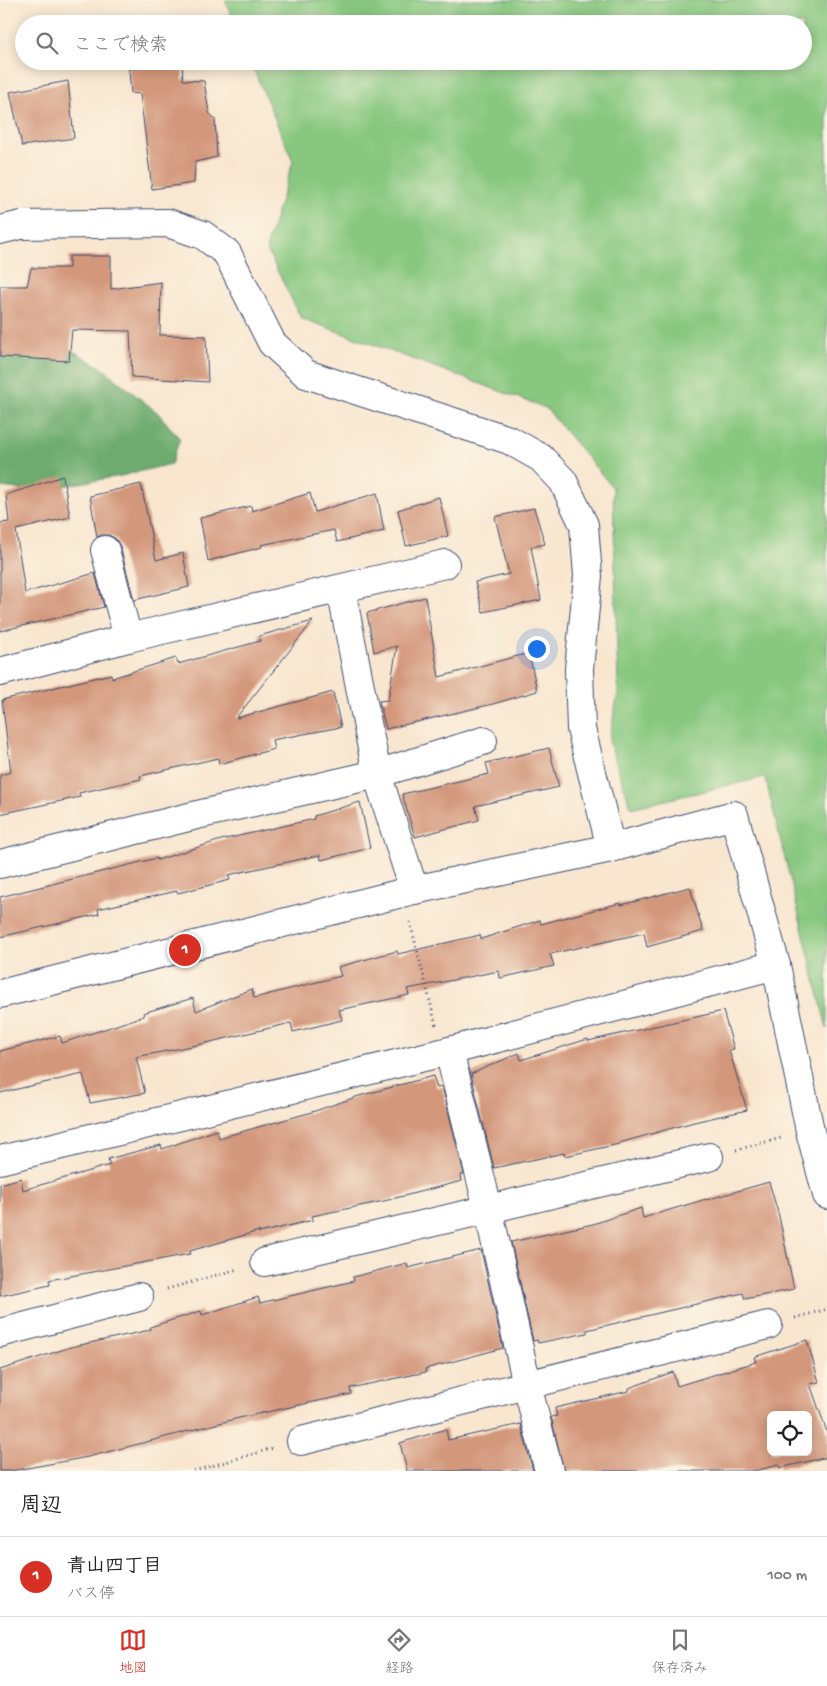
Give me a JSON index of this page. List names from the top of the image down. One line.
{"page":{"search":"ここで検索","pins":"1","heading":"周辺","list":[{"mark":"1","name":"青山四丁目","note":"バス停","value":"100 m"}],"nav":["地図","経路","保存済み"]}}
